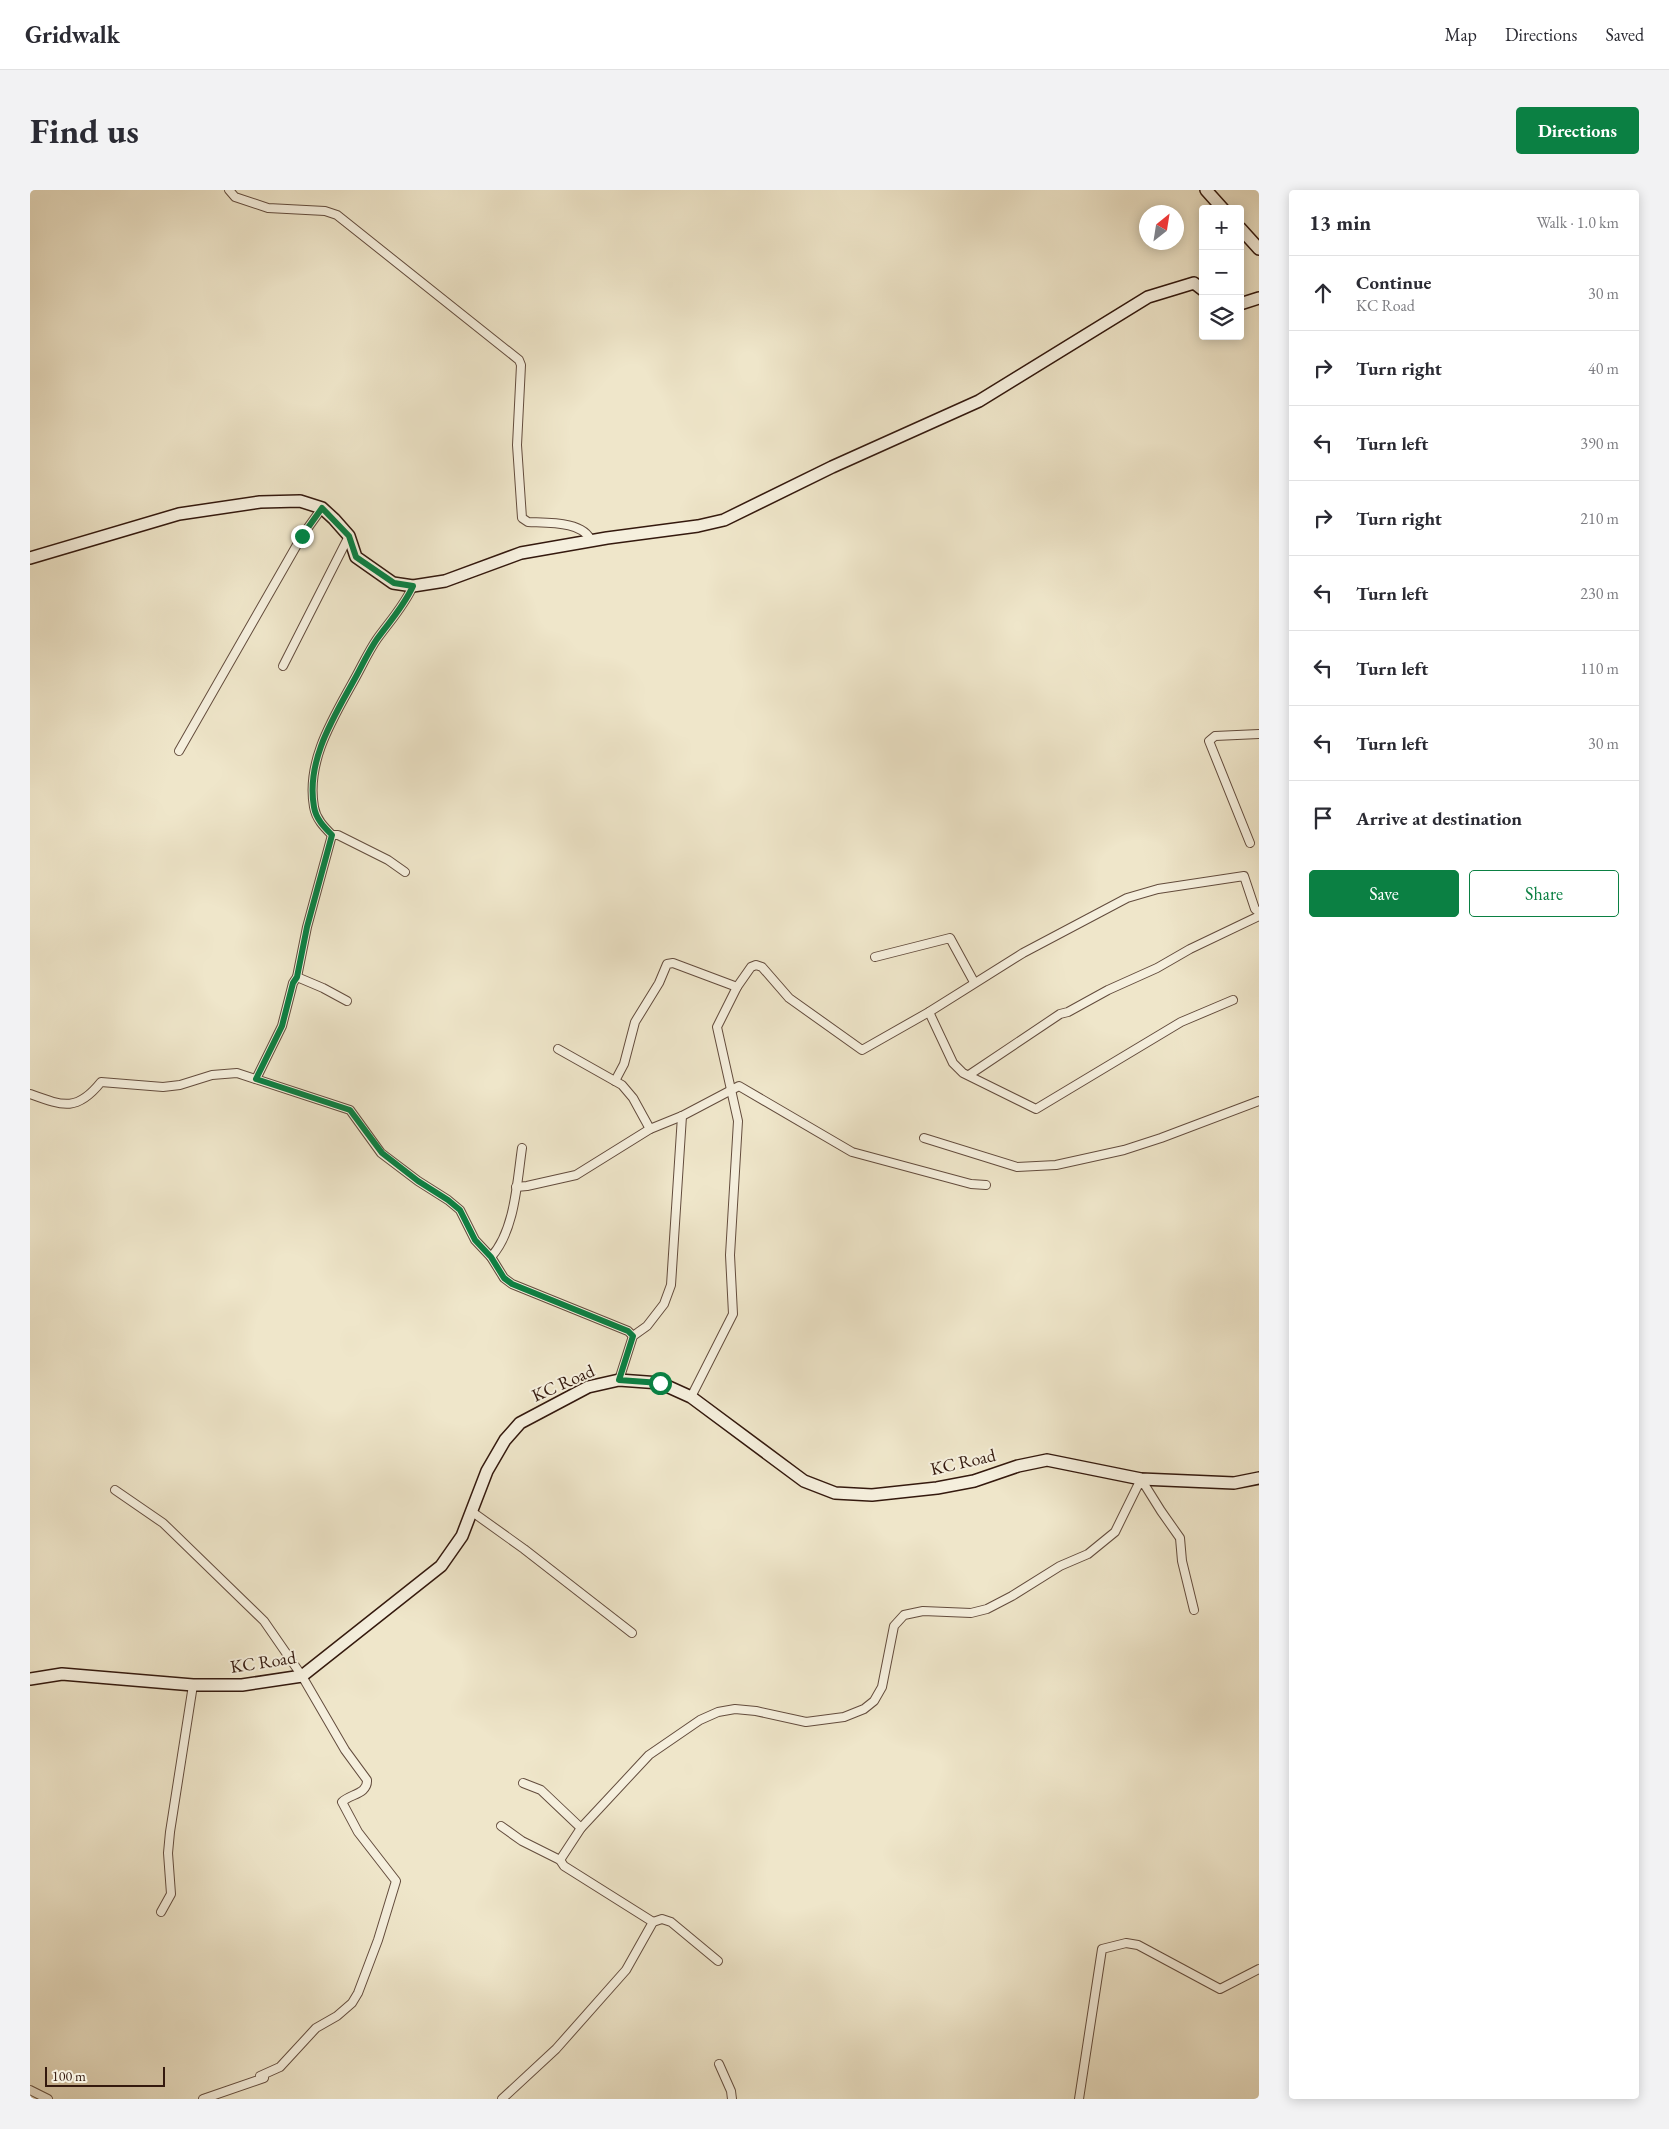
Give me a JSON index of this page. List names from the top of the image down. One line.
{"streets":{"main road":["KC Road"]},"scale_bar":"100 m","north":"top right","page":{"header":"Gridwalk","nav":["Map","Directions","Saved"],"buttons":["Directions",["Save","Share"]],"title":"Find us","heading":["13 min","Walk · 1.0 km"],"map_buttons":["+","−"],"list":[["Continue","KC Road","30 m"],["Turn right","40 m"],["Turn left","390 m"],["Turn right","210 m"],["Turn left","230 m"],["Turn left","110 m"],["Turn left","30 m"],"Arrive at destination"],"scale":"100 m"}}
